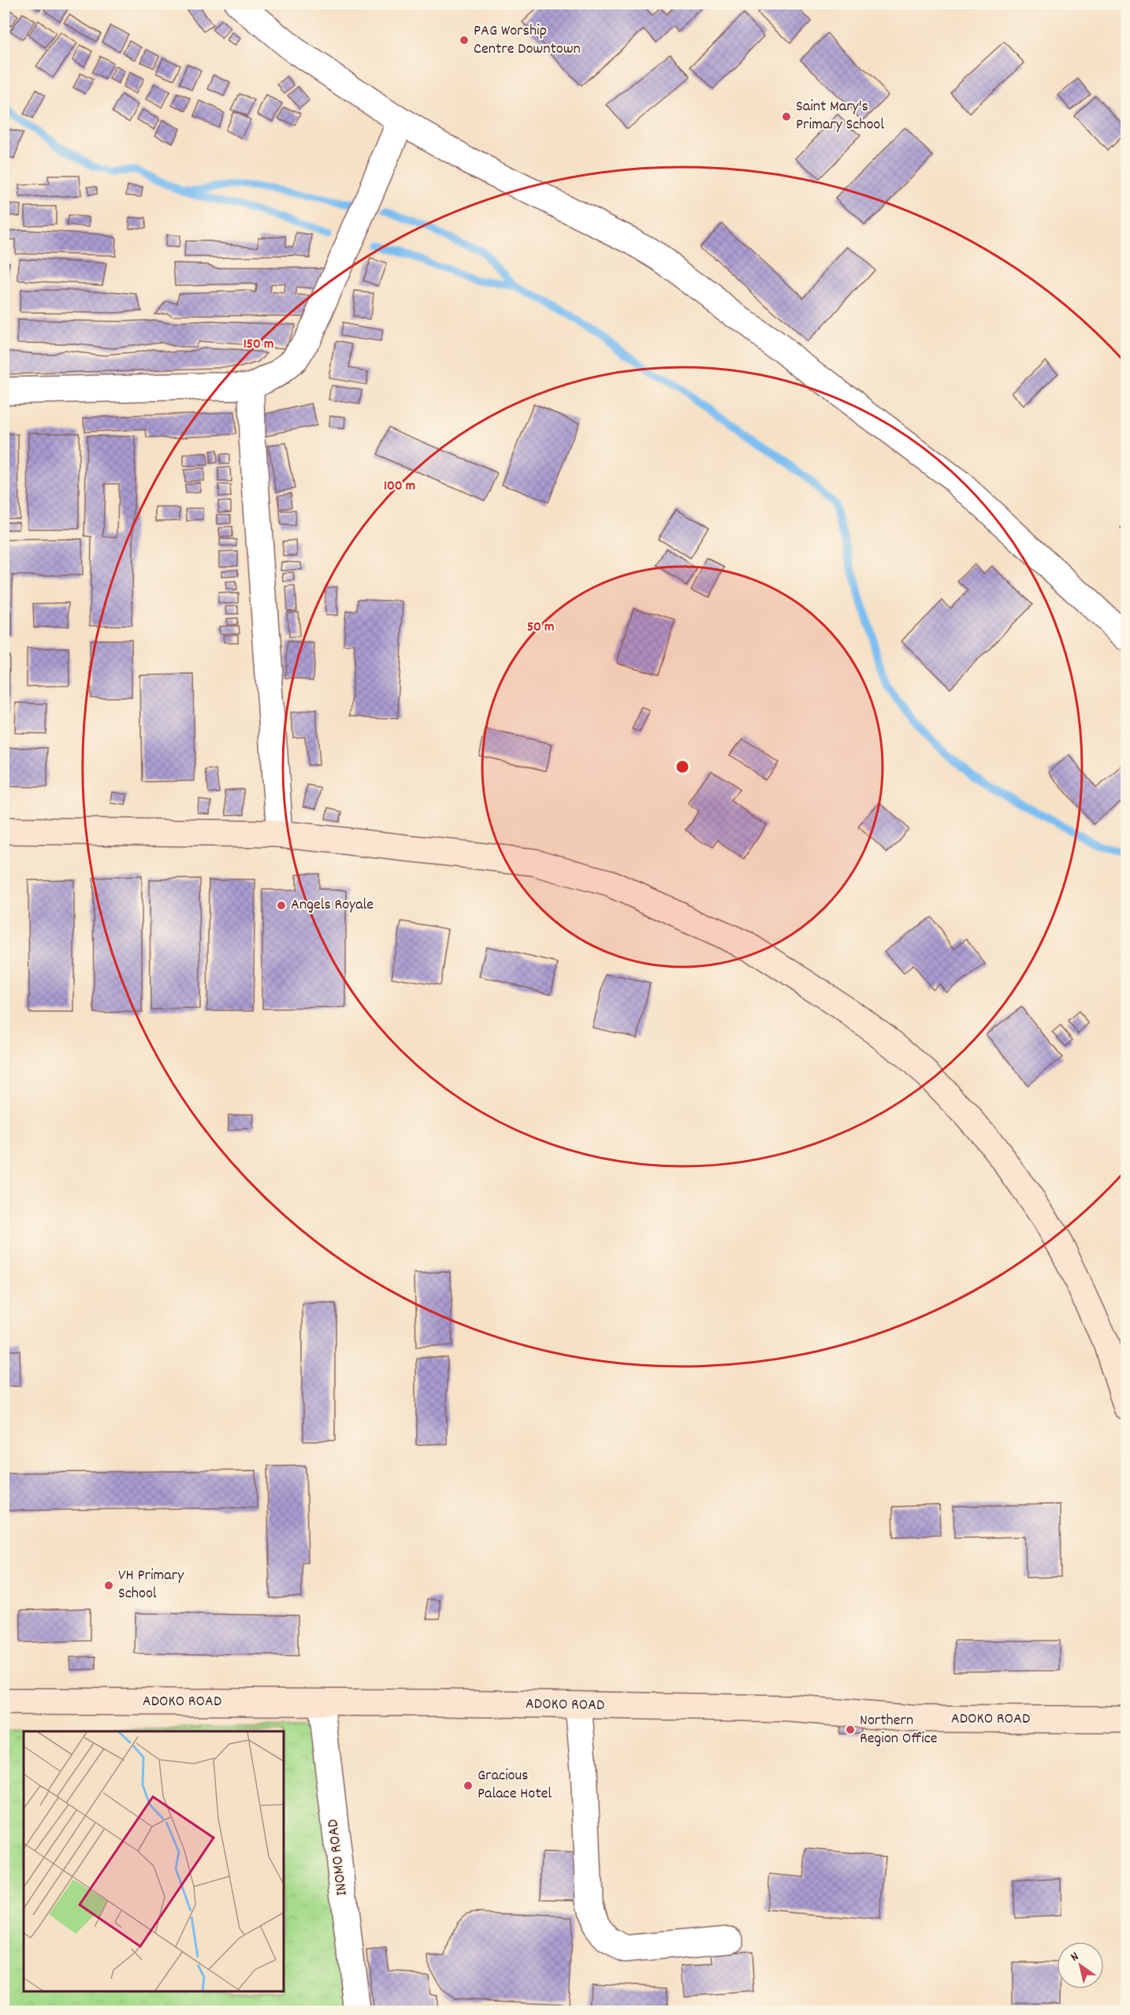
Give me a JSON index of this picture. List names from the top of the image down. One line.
{"streets":{"street":["ADOKO ROAD","INOMO ROAD"]},"crossings":[["ADOKO ROAD","INOMO ROAD"]],"places":["PAG Worship Centre Downtown","Saint Mary's Primary School","Angels Royale","VH Primary School","Northern Region Office","Gracious Palace Hotel"],"north":"top left","rings":["150 m","100 m","50 m"]}
